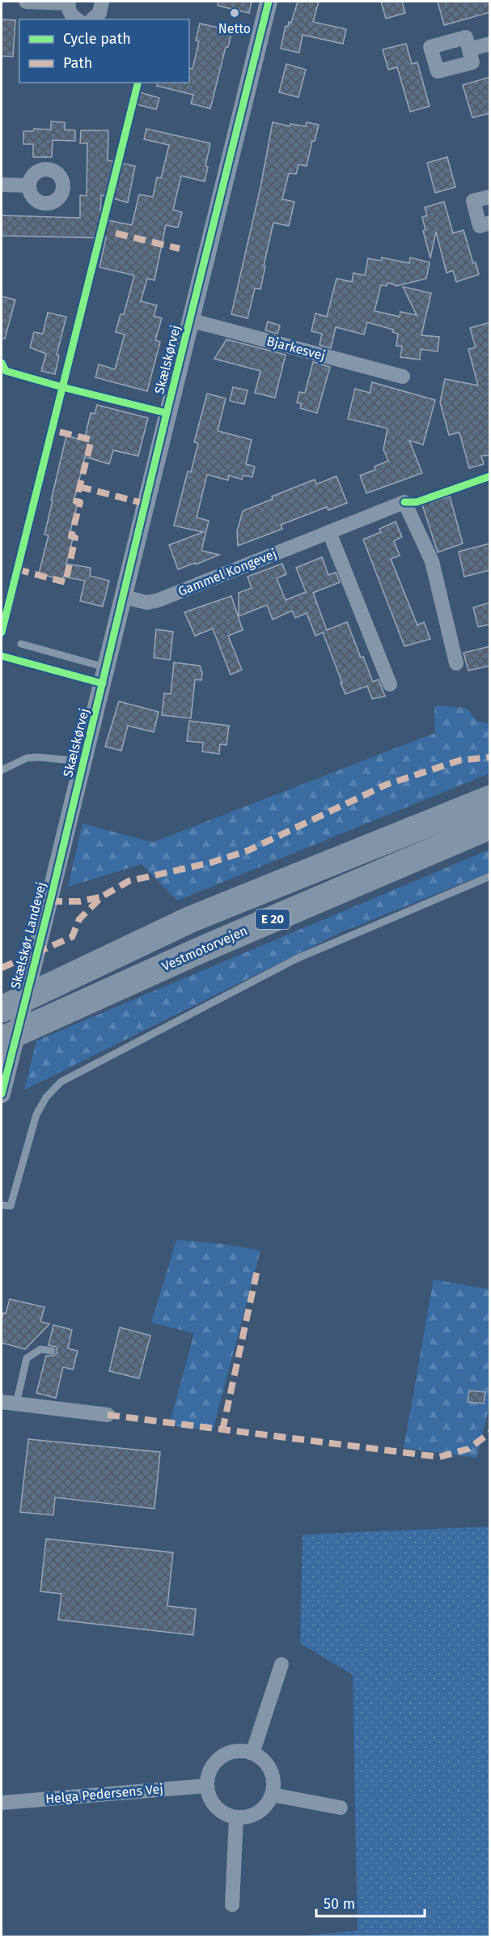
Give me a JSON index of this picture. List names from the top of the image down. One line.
{"streets":{"highway":["E 20","Vestmotorvejen"],"street":["Bjarkesvej","Skælskørvej","Gammel Kongevej","Skælskør Landevej","Helga Pedersens Vej"]},"crossings":[["Bjarkesvej","Skælskørvej"],["Skælskørvej","Gammel Kongevej"],["Skælskørvej","Skælskør Landevej"]],"places":["Netto"],"legend":["Cycle path","Path"],"scale_bar":"50 m"}
